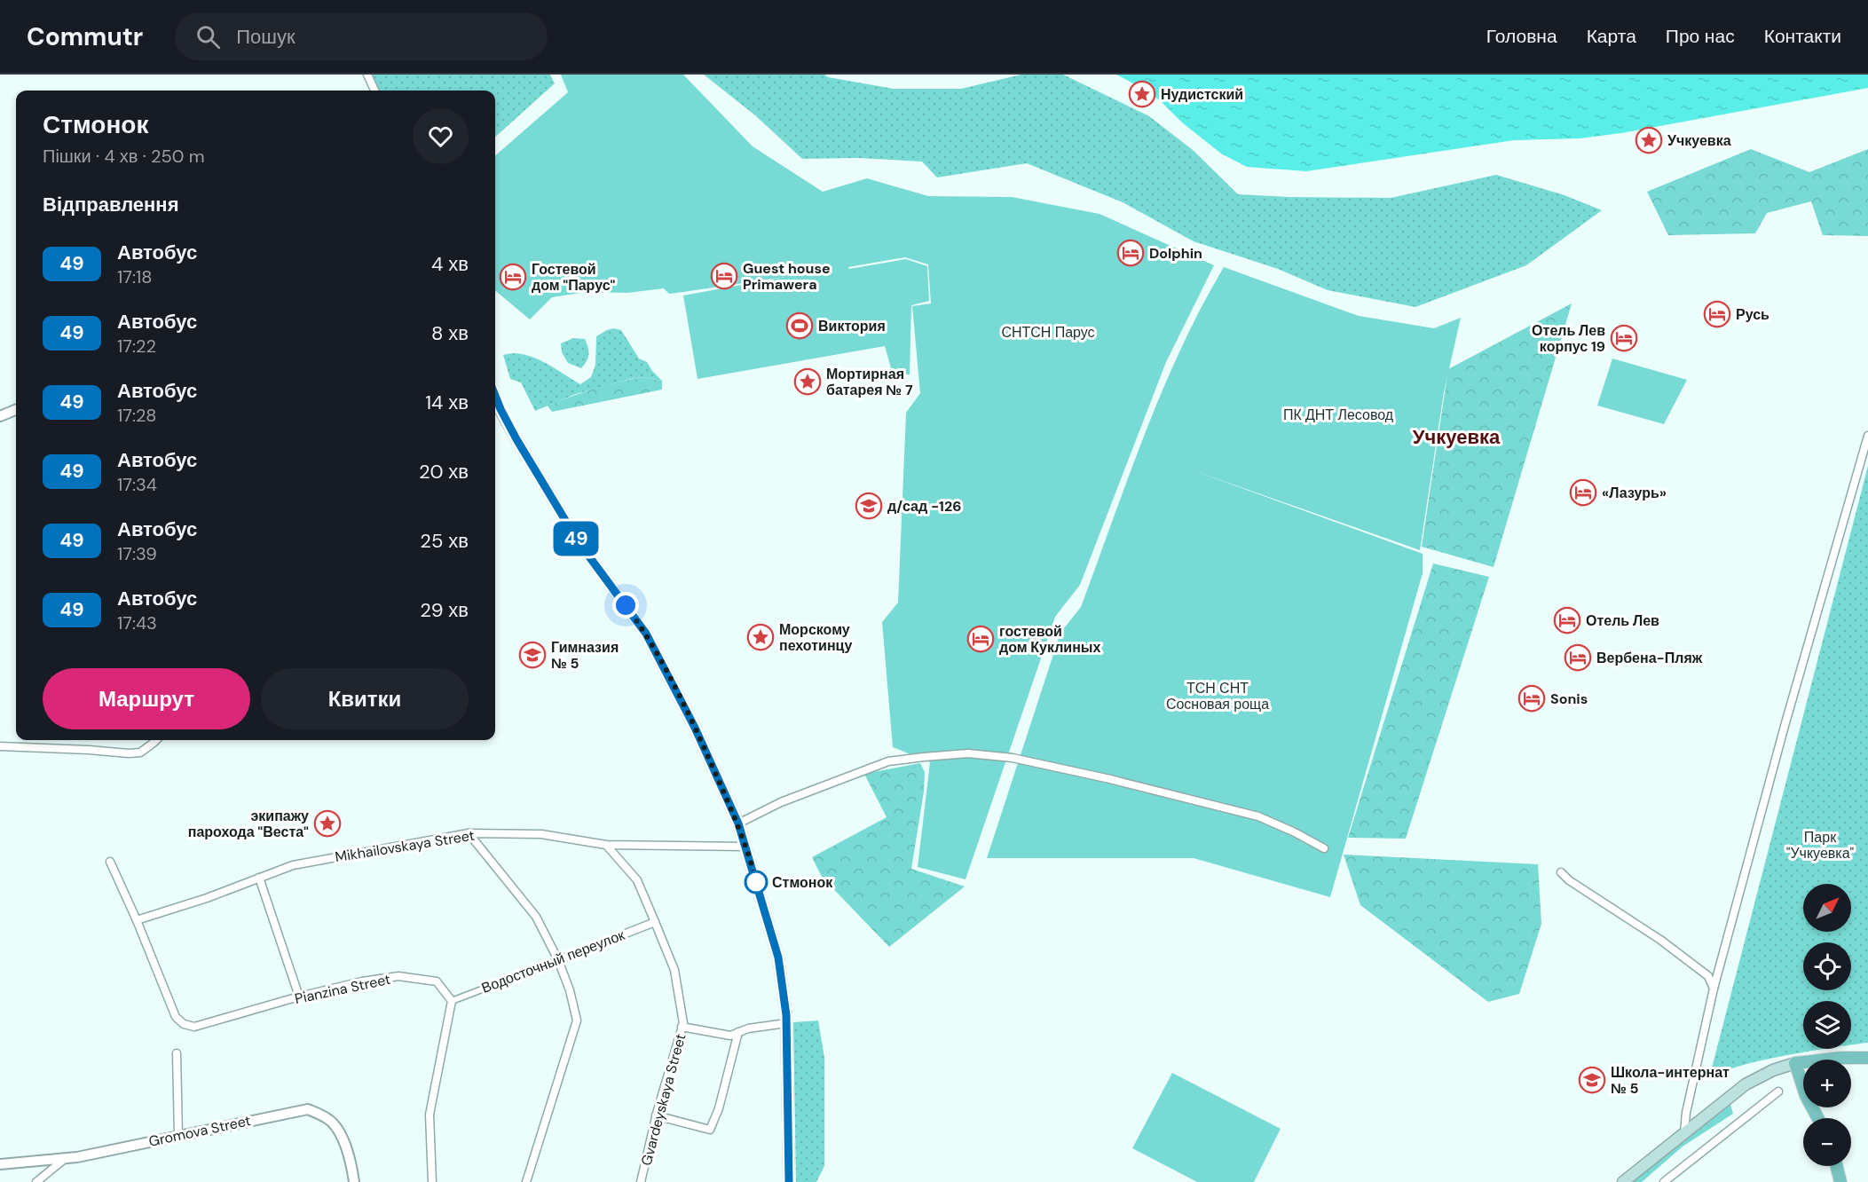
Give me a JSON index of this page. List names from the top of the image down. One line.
{"streets":{"street":["Mikhailovskaya Street","Водосточный переулок","Pianzina Street","Gvardeyskaya Street","Gromova Street"]},"crossings":[["Mikhailovskaya Street","Pianzina Street"],["Mikhailovskaya Street","Gvardeyskaya Street"],["Водосточный переулок","Pianzina Street"],["Водосточный переулок","Gvardeyskaya Street"]],"districts":["Учкуевка"],"parks":["СНТСН Парус","ПК ДНТ Лесовод","ТСН СНТ Сосновая роща","Парк \"Учкуевка\""],"places":{"place":["Нудистский","Учкуевка","Мортирная батарея № 7","Морскому пехотинцу","экипажу парохода \"Веста\""],"hotel":["Dolphin","Guest house Primawera","Гостевой дом \"Парус\"","Русь","Отель Лев корпус 19","«Лазурь»","Отель Лев","гостевой дом Куклиных","Вербена-Пляж","Sonis"],"sports":["Виктория"],"school or university":["д/сад -126","Гимназия № 5","Школа-интернат № 5"],"other":["Стмонок"]},"lines":["bus line 49"],"north":"top right","page":{"header":"Commutr","search":"Пошук","nav":["Головна","Карта","Про нас","Контакти"],"on_map":"49","heading":[["Стмонок","Пішки · 4 хв · 250 m"],"Відправлення"],"list":[{"mark":"49","name":"Автобус","note":"17:18","value":"4 хв"},{"mark":"49","name":"Автобус","note":"17:22","value":"8 хв"},{"mark":"49","name":"Автобус","note":"17:28","value":"14 хв"},{"mark":"49","name":"Автобус","note":"17:34","value":"20 хв"},{"mark":"49","name":"Автобус","note":"17:39","value":"25 хв"},{"mark":"49","name":"Автобус","note":"17:43","value":"29 хв"}],"buttons":["Маршрут","Квитки"],"map_buttons":["+","−"]}}
